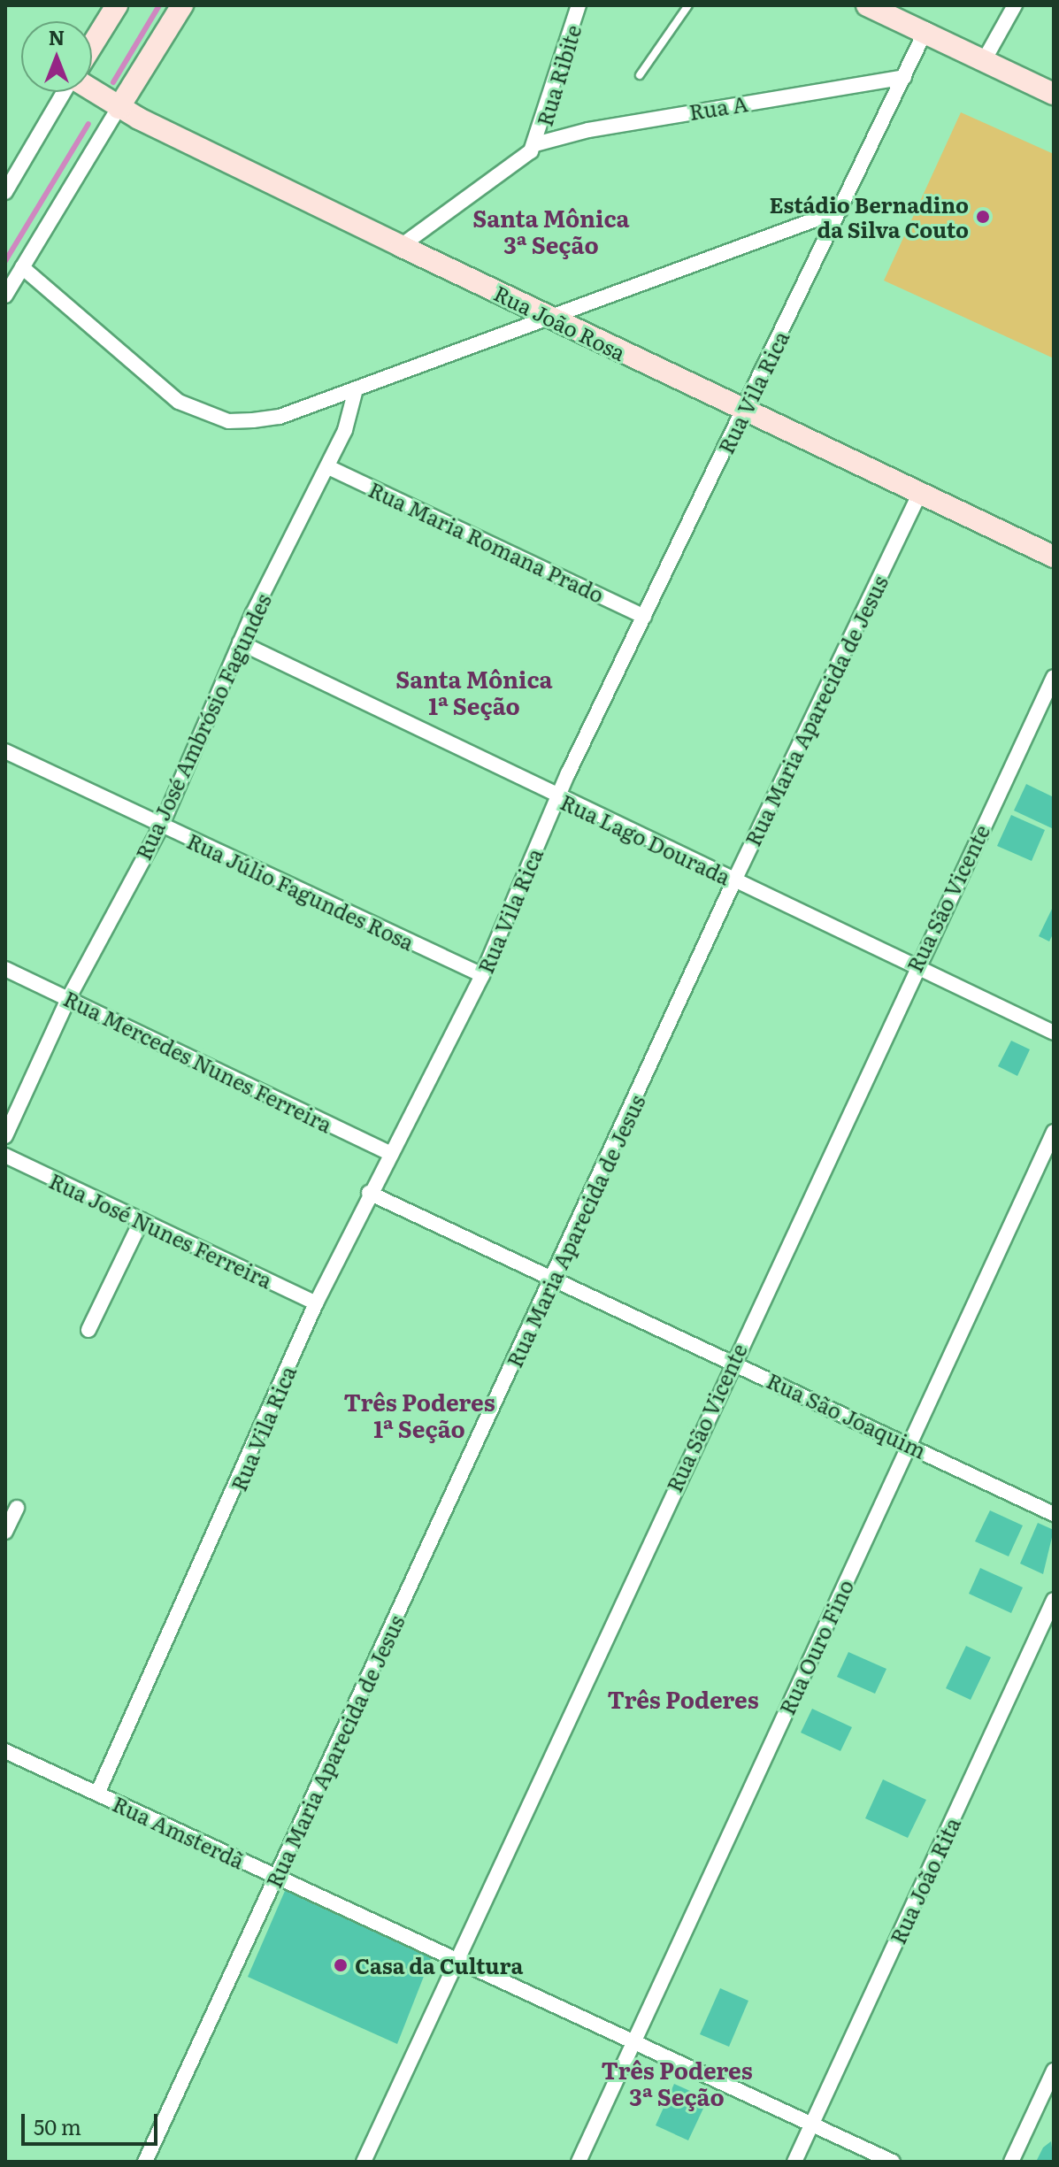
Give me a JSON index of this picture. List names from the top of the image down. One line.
{"streets":{"main road":["Rua João Rosa"],"street":["Rua Ribite","Rua A","Rua Vila Rica","Rua Maria Romana Prado","Rua Maria Aparecida de Jesus","Rua José Ambrósio Fagundes","Rua Lago Dourada","Rua Júlio Fagundes Rosa","Rua São Vicente","Rua Mercedes Nunes Ferreira","Rua José Nunes Ferreira","Rua São Joaquim","Rua Ouro Fino","Rua Amsterdã","Rua João Rita"]},"crossings":[["Rua Ribite","Rua A"],["Rua Ribite","Rua João Rosa"],["Rua A","Rua Vila Rica"],["Rua João Rosa","Rua Vila Rica"],["Rua João Rosa","Rua Maria Aparecida de Jesus"],["Rua Vila Rica","Rua Maria Romana Prado"],["Rua Vila Rica","Rua Lago Dourada"],["Rua Vila Rica","Rua Júlio Fagundes Rosa"],["Rua Vila Rica","Rua Mercedes Nunes Ferreira"],["Rua Vila Rica","Rua José Nunes Ferreira"],["Rua Vila Rica","Rua São Joaquim"],["Rua Vila Rica","Rua Amsterdã"],["Rua Maria Romana Prado","Rua José Ambrósio Fagundes"],["Rua Maria Aparecida de Jesus","Rua Lago Dourada"],["Rua Maria Aparecida de Jesus","Rua São Joaquim"],["Rua Maria Aparecida de Jesus","Rua Amsterdã"],["Rua José Ambrósio Fagundes","Rua Lago Dourada"],["Rua José Ambrósio Fagundes","Rua Júlio Fagundes Rosa"],["Rua José Ambrósio Fagundes","Rua Mercedes Nunes Ferreira"],["Rua Lago Dourada","Rua São Vicente"],["Rua São Vicente","Rua São Joaquim"],["Rua São Vicente","Rua Amsterdã"],["Rua São Joaquim","Rua Ouro Fino"],["Rua Ouro Fino","Rua Amsterdã"],["Rua Amsterdã","Rua João Rita"]],"districts":["Santa Mônica 3ª Seção","Santa Mônica 1ª Seção","Três Poderes 1ª Seção","Três Poderes","Três Poderes 3ª Seção"],"places":["Estádio Bernadino da Silva Couto","Casa da Cultura"],"scale_bar":"50 m","north":"top"}
